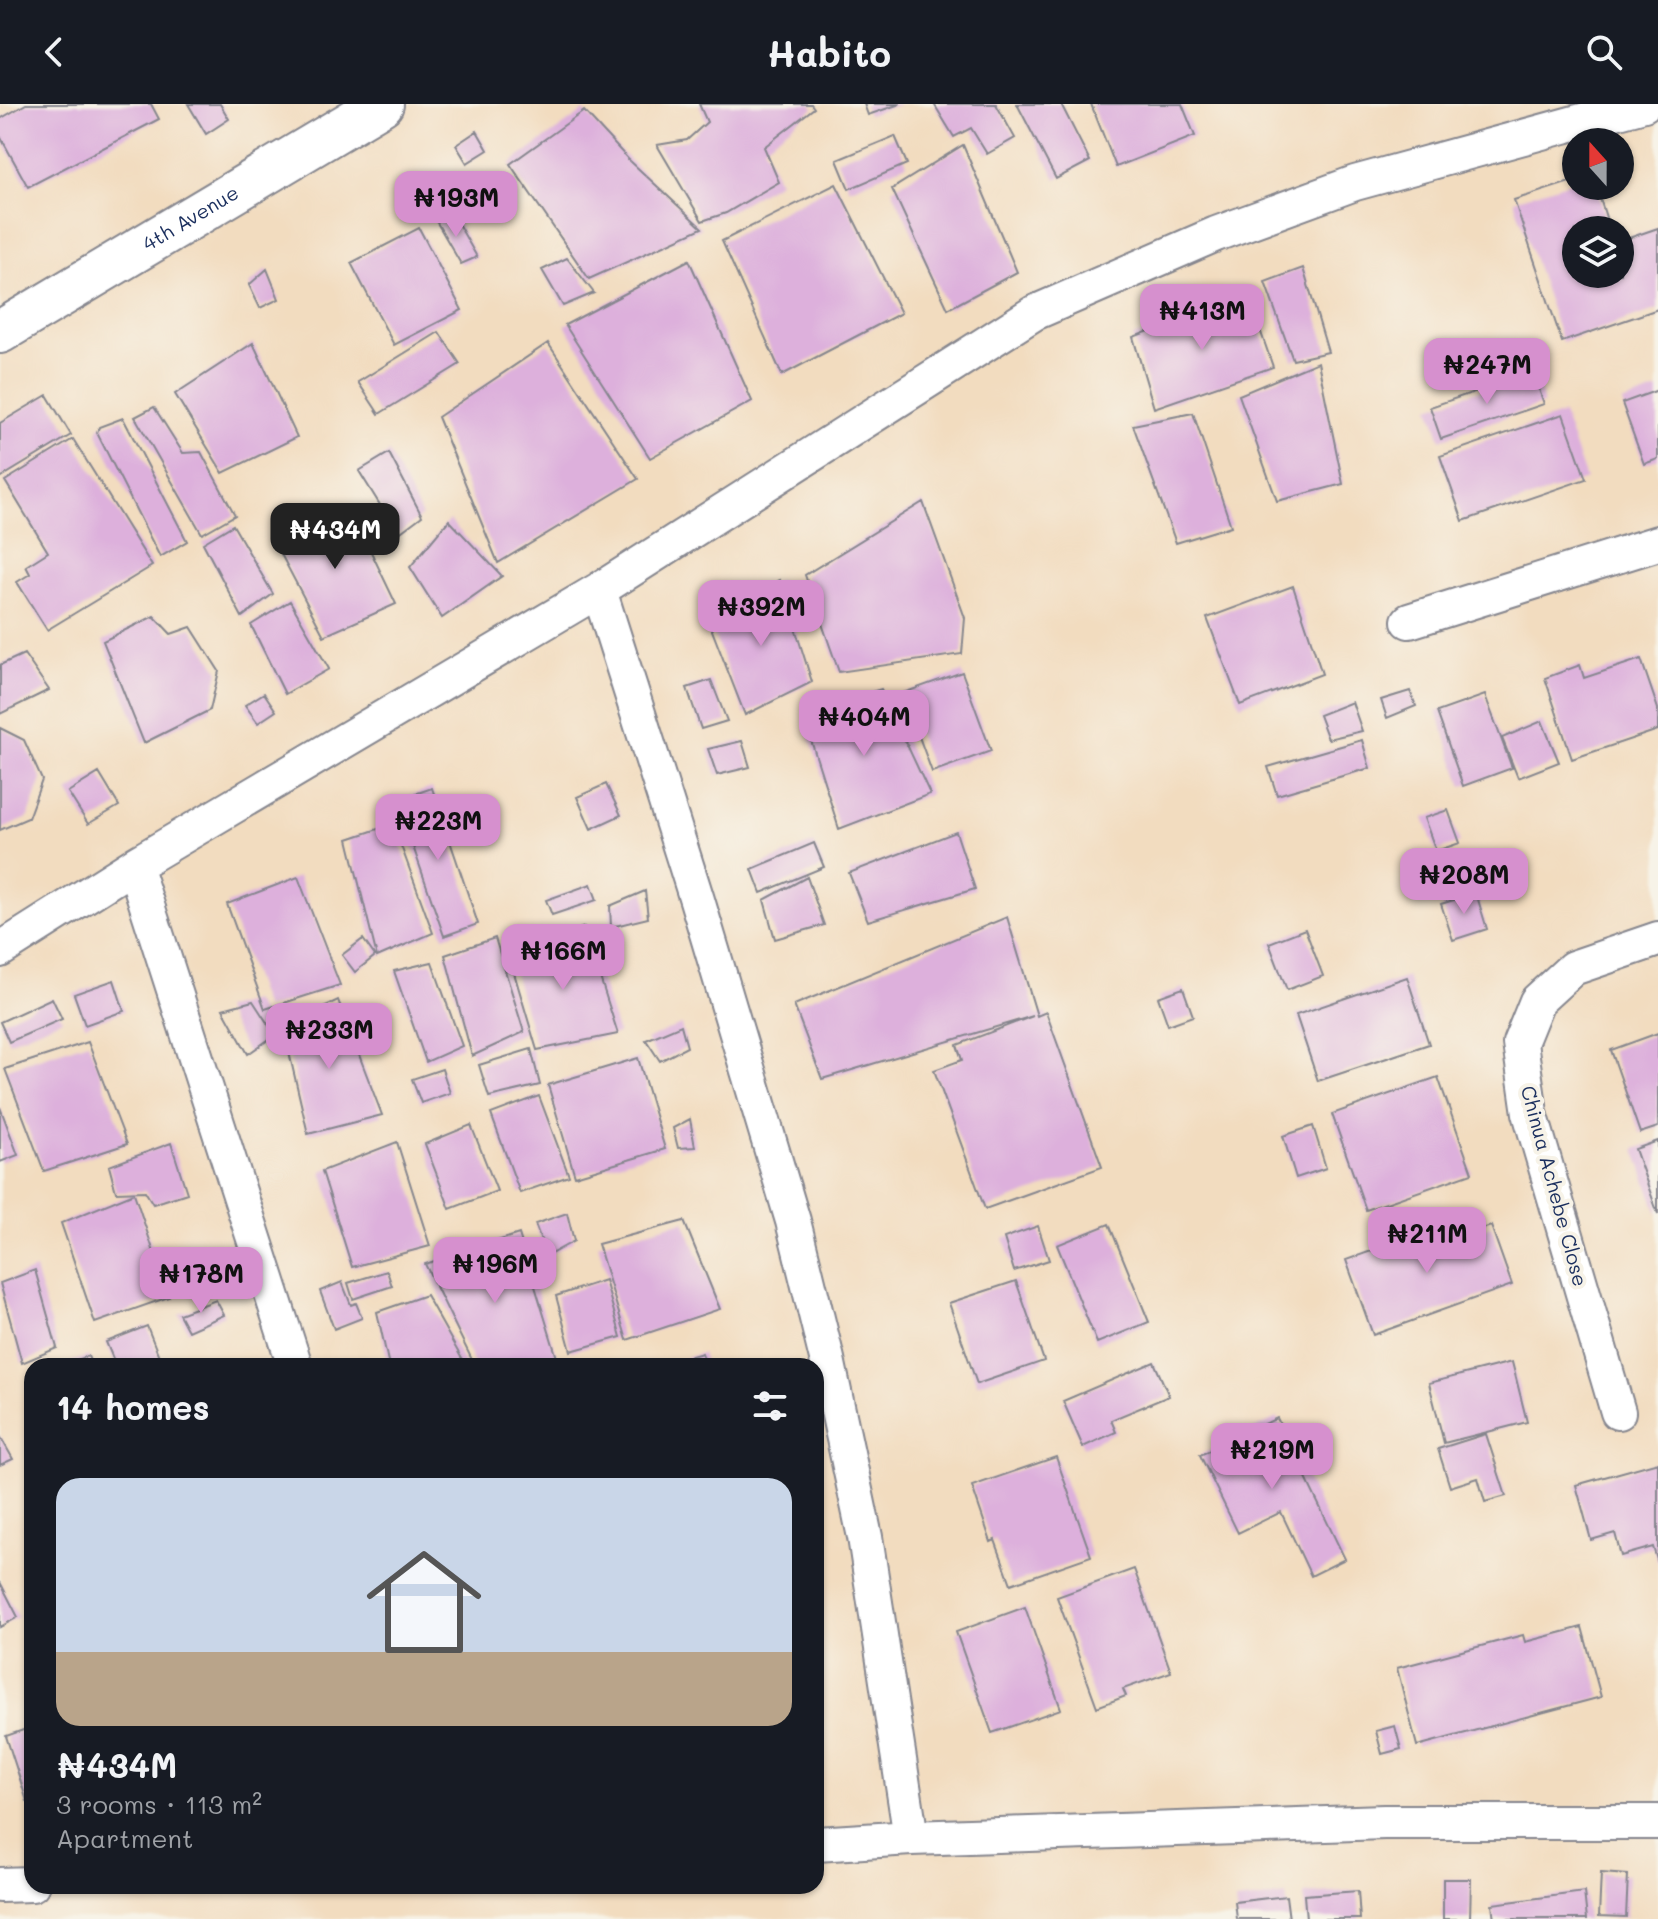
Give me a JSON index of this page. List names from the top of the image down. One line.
{"streets":{"street":["4th Avenue","Chinua Achebe Close"]},"north":"top","page":{"header":"Habito","price":["₦193M","₦413M","₦247M","₦434M","₦392M","₦404M","₦223M","₦208M","₦166M","₦233M","₦211M","₦196M","₦178M","₦219M"],"heading":"14 homes","list":[{"name":"₦434M","note":"3 rooms · 113 m² · Apartment"}]}}
